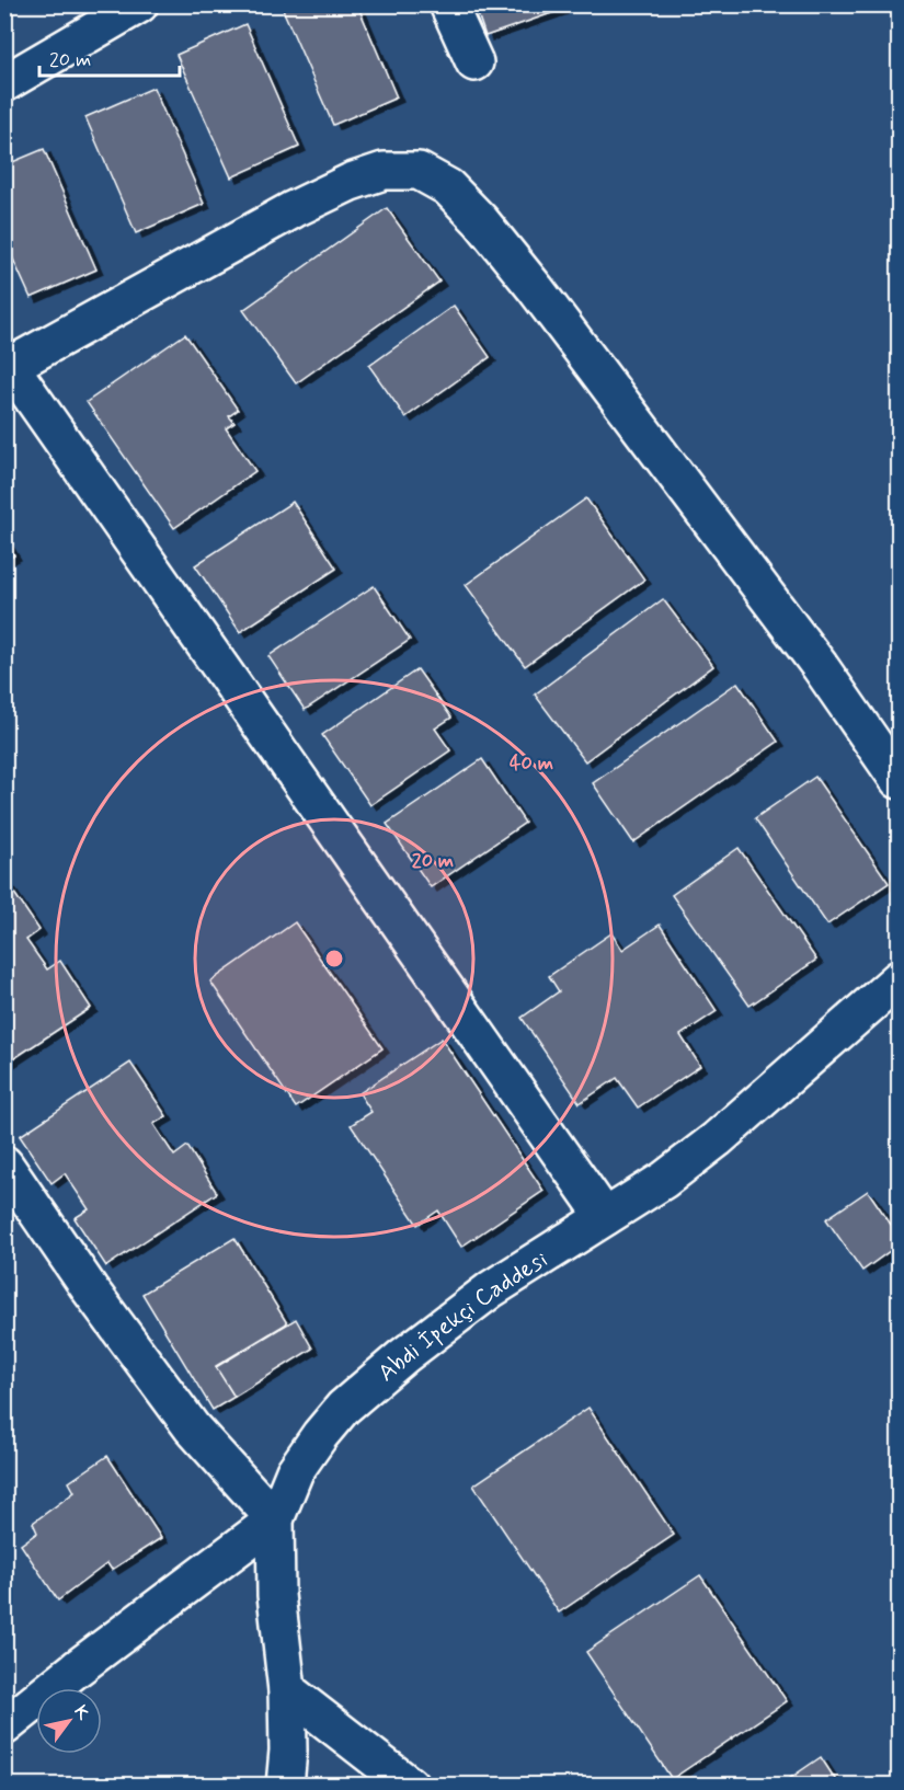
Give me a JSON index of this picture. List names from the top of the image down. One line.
{"streets":{"street":["Abdi İpekçi Caddesi"]},"scale_bar":"20 m","north":"top right","rings":["40 m","20 m"]}
